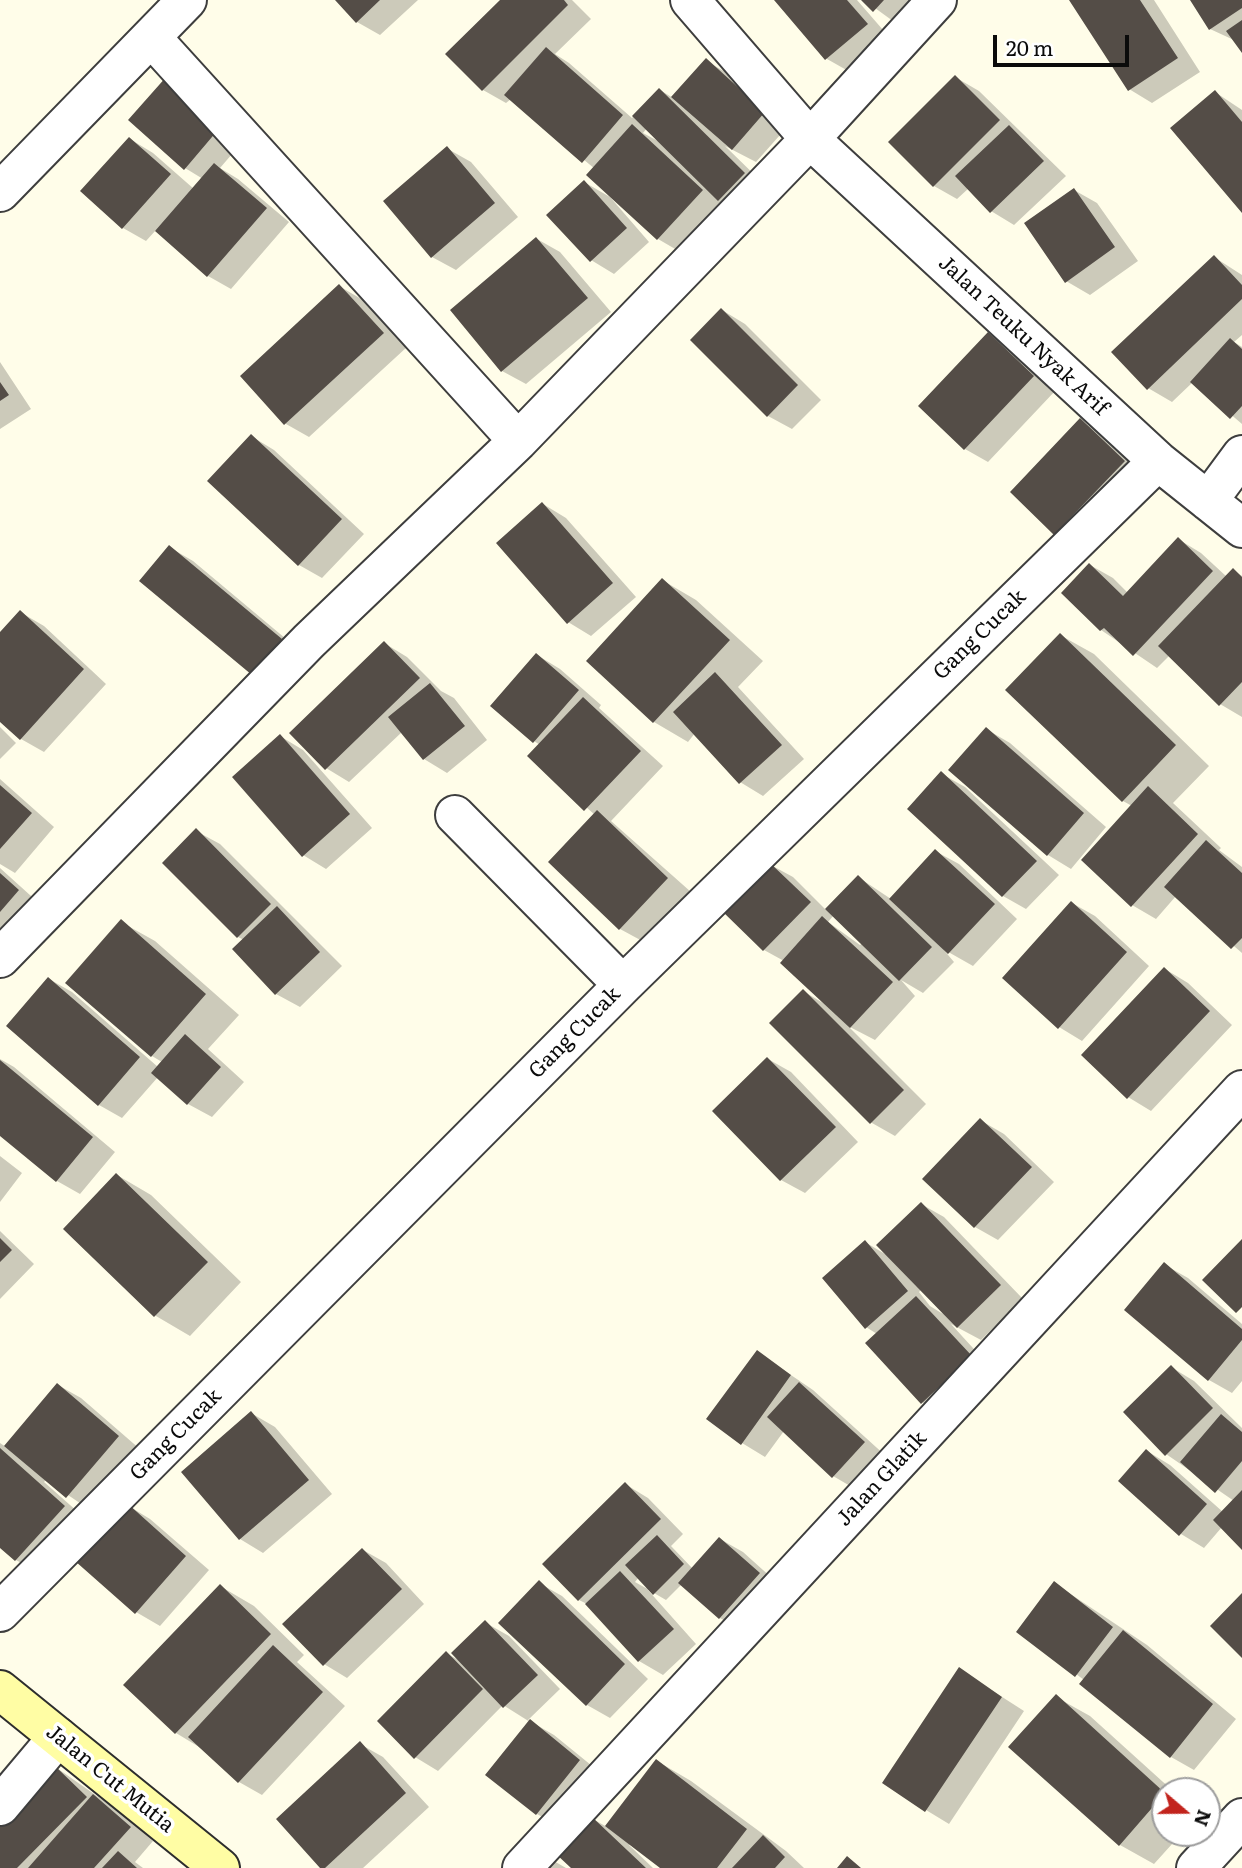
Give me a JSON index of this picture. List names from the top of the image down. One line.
{"streets":{"street":["Jalan Teuku Nyak Arif","Gang Cucak","Jalan Glatik","Jalan Cut Mutia"]},"crossings":[["Jalan Teuku Nyak Arif","Gang Cucak"]],"scale_bar":"20 m","north":"right"}
